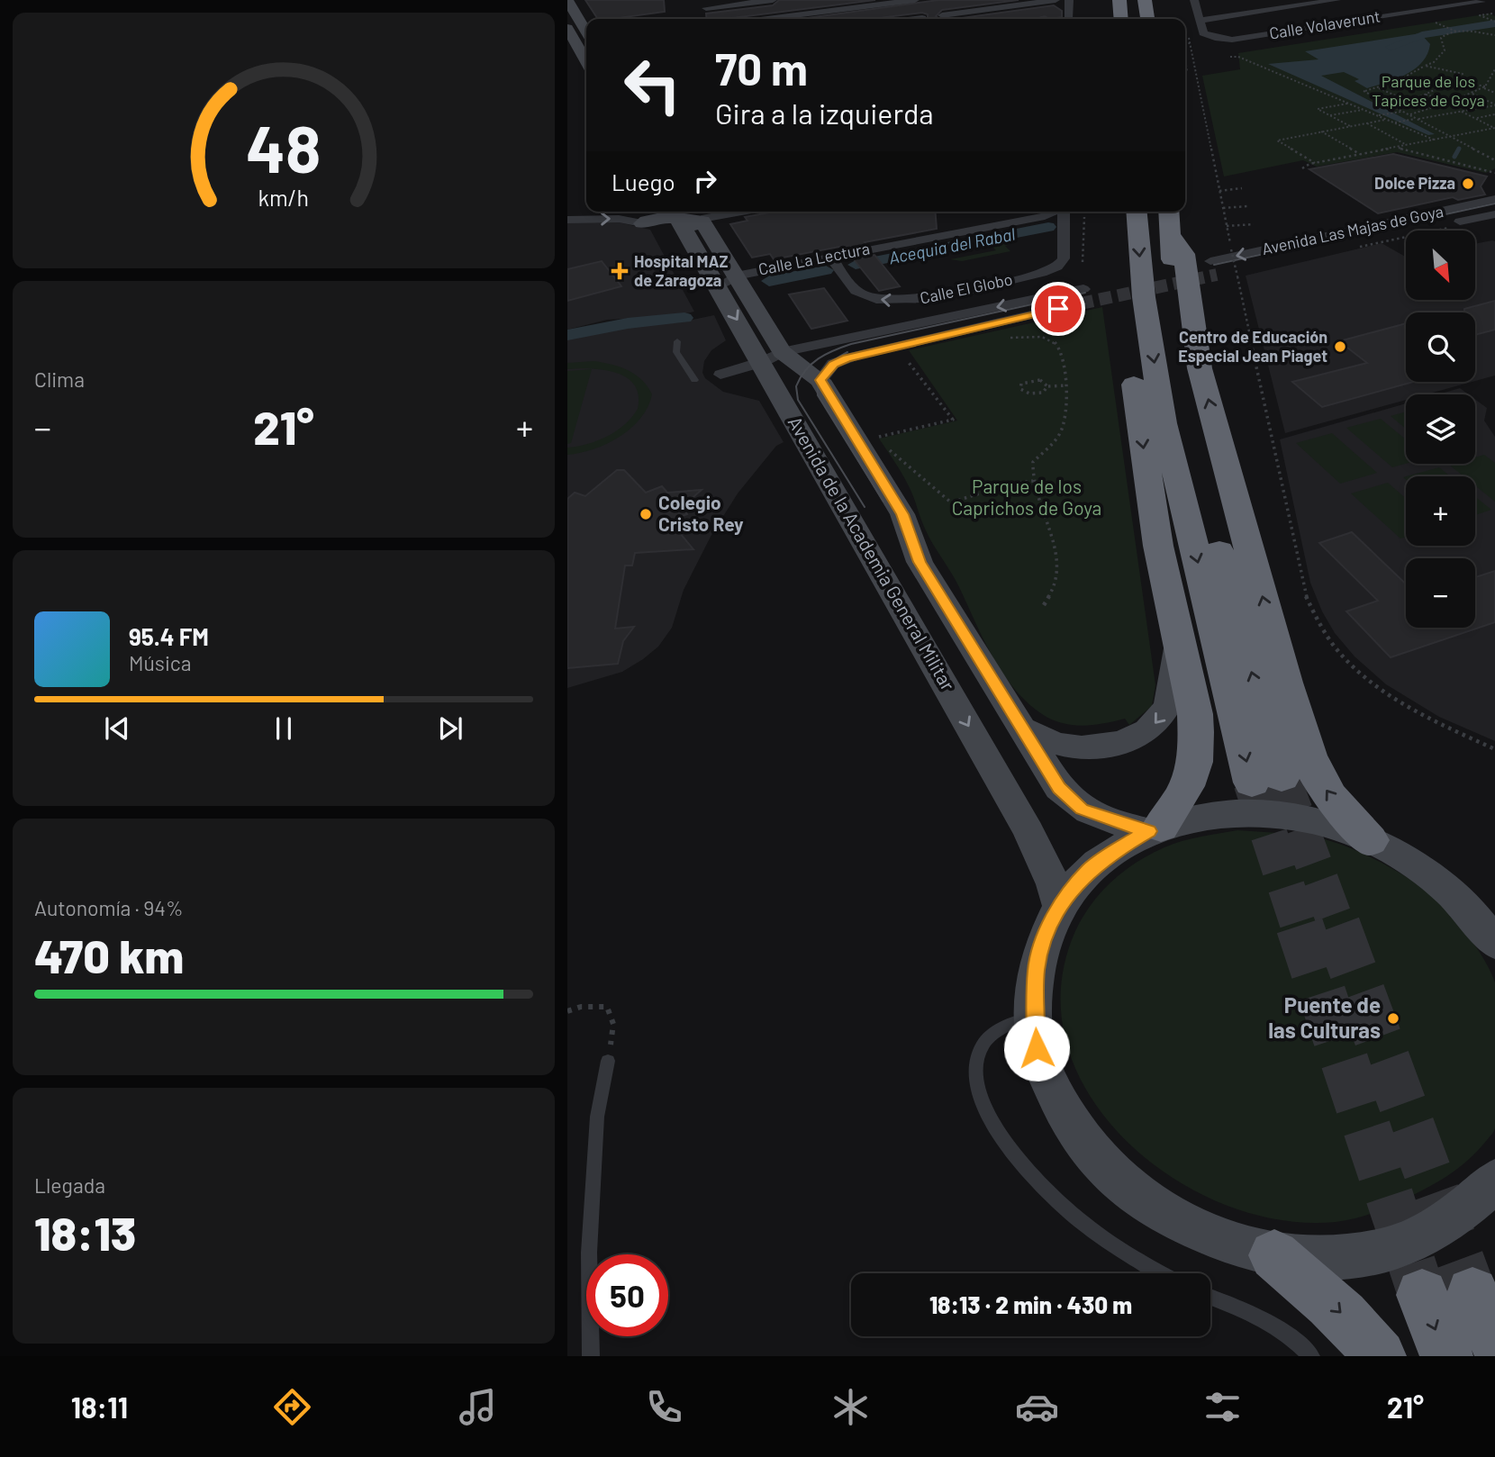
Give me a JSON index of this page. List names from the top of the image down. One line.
{"streets":{"main road":["Avenida de la Academia General Militar"],"street":["Calle Volaverunt","Avenida Las Majas de Goya","Calle La Lectura","Calle El Globo"]},"crossings":[["Calle La Lectura","Calle El Globo"],["Calle La Lectura","Avenida de la Academia General Militar"]],"one_way":["Avenida Las Majas de Goya"],"water":["Acequia del Rabal"],"parks":["Parque de los Tapices de Goya","Parque de los Caprichos de Goya"],"places":{"other":["Dolce Pizza","Centro de Educación Especial Jean Piaget","Colegio Cristo Rey","Puente de las Culturas"],"health":["Hospital MAZ de Zaragoza"]},"north":"bottom right","page":{"turn":["70 m","Gira a la izquierda"],"then":"Luego","map_buttons":["+","−"],"tile":["Clima",["Autonomía · 94%","470 km"],["Llegada","18:13"]],"heat":["−","21°","+"],"song":["95.4 FM","Música"],"limit":"50","trip":"18:13 · 2 min · 430 m","tabs":["18:11","21°"],"gauge":["48","km/h"]}}
